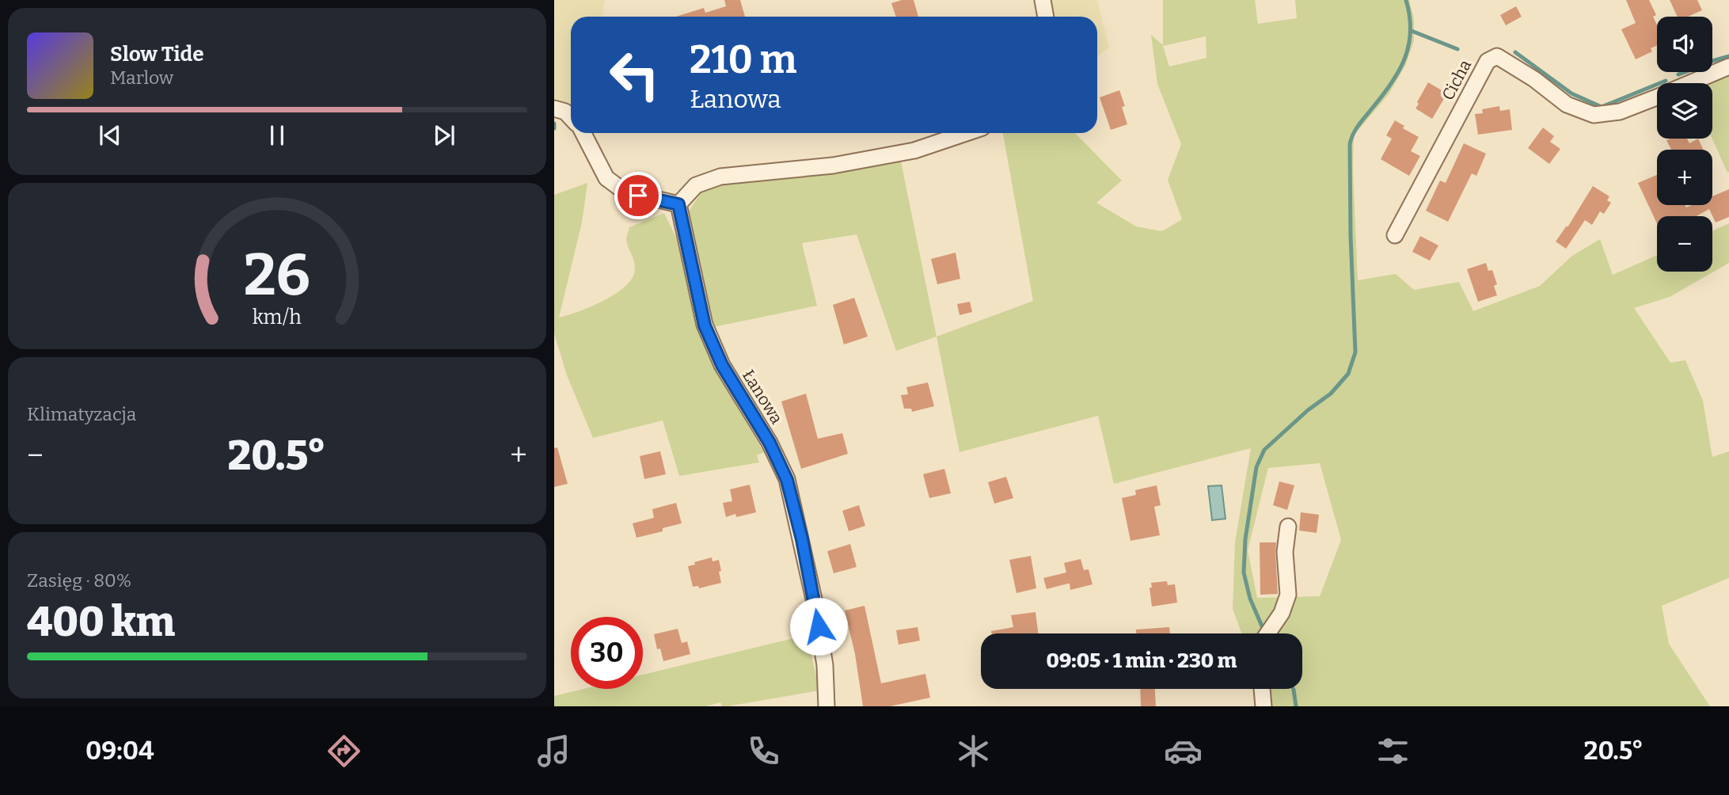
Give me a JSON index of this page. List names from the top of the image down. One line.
{"streets":{"street":["Cicha","Łanowa"]},"page":{"map_buttons":["+","−"],"turn":["210 m","Łanowa"],"song":["Slow Tide","Marlow"],"tile":["Klimatyzacja",["Zasięg · 80%","400 km"]],"heat":["−","20.5°","+"],"limit":"30","trip":"09:05 · 1 min · 230 m","tabs":["09:04","20.5°"],"gauge":["26","km/h"]}}
